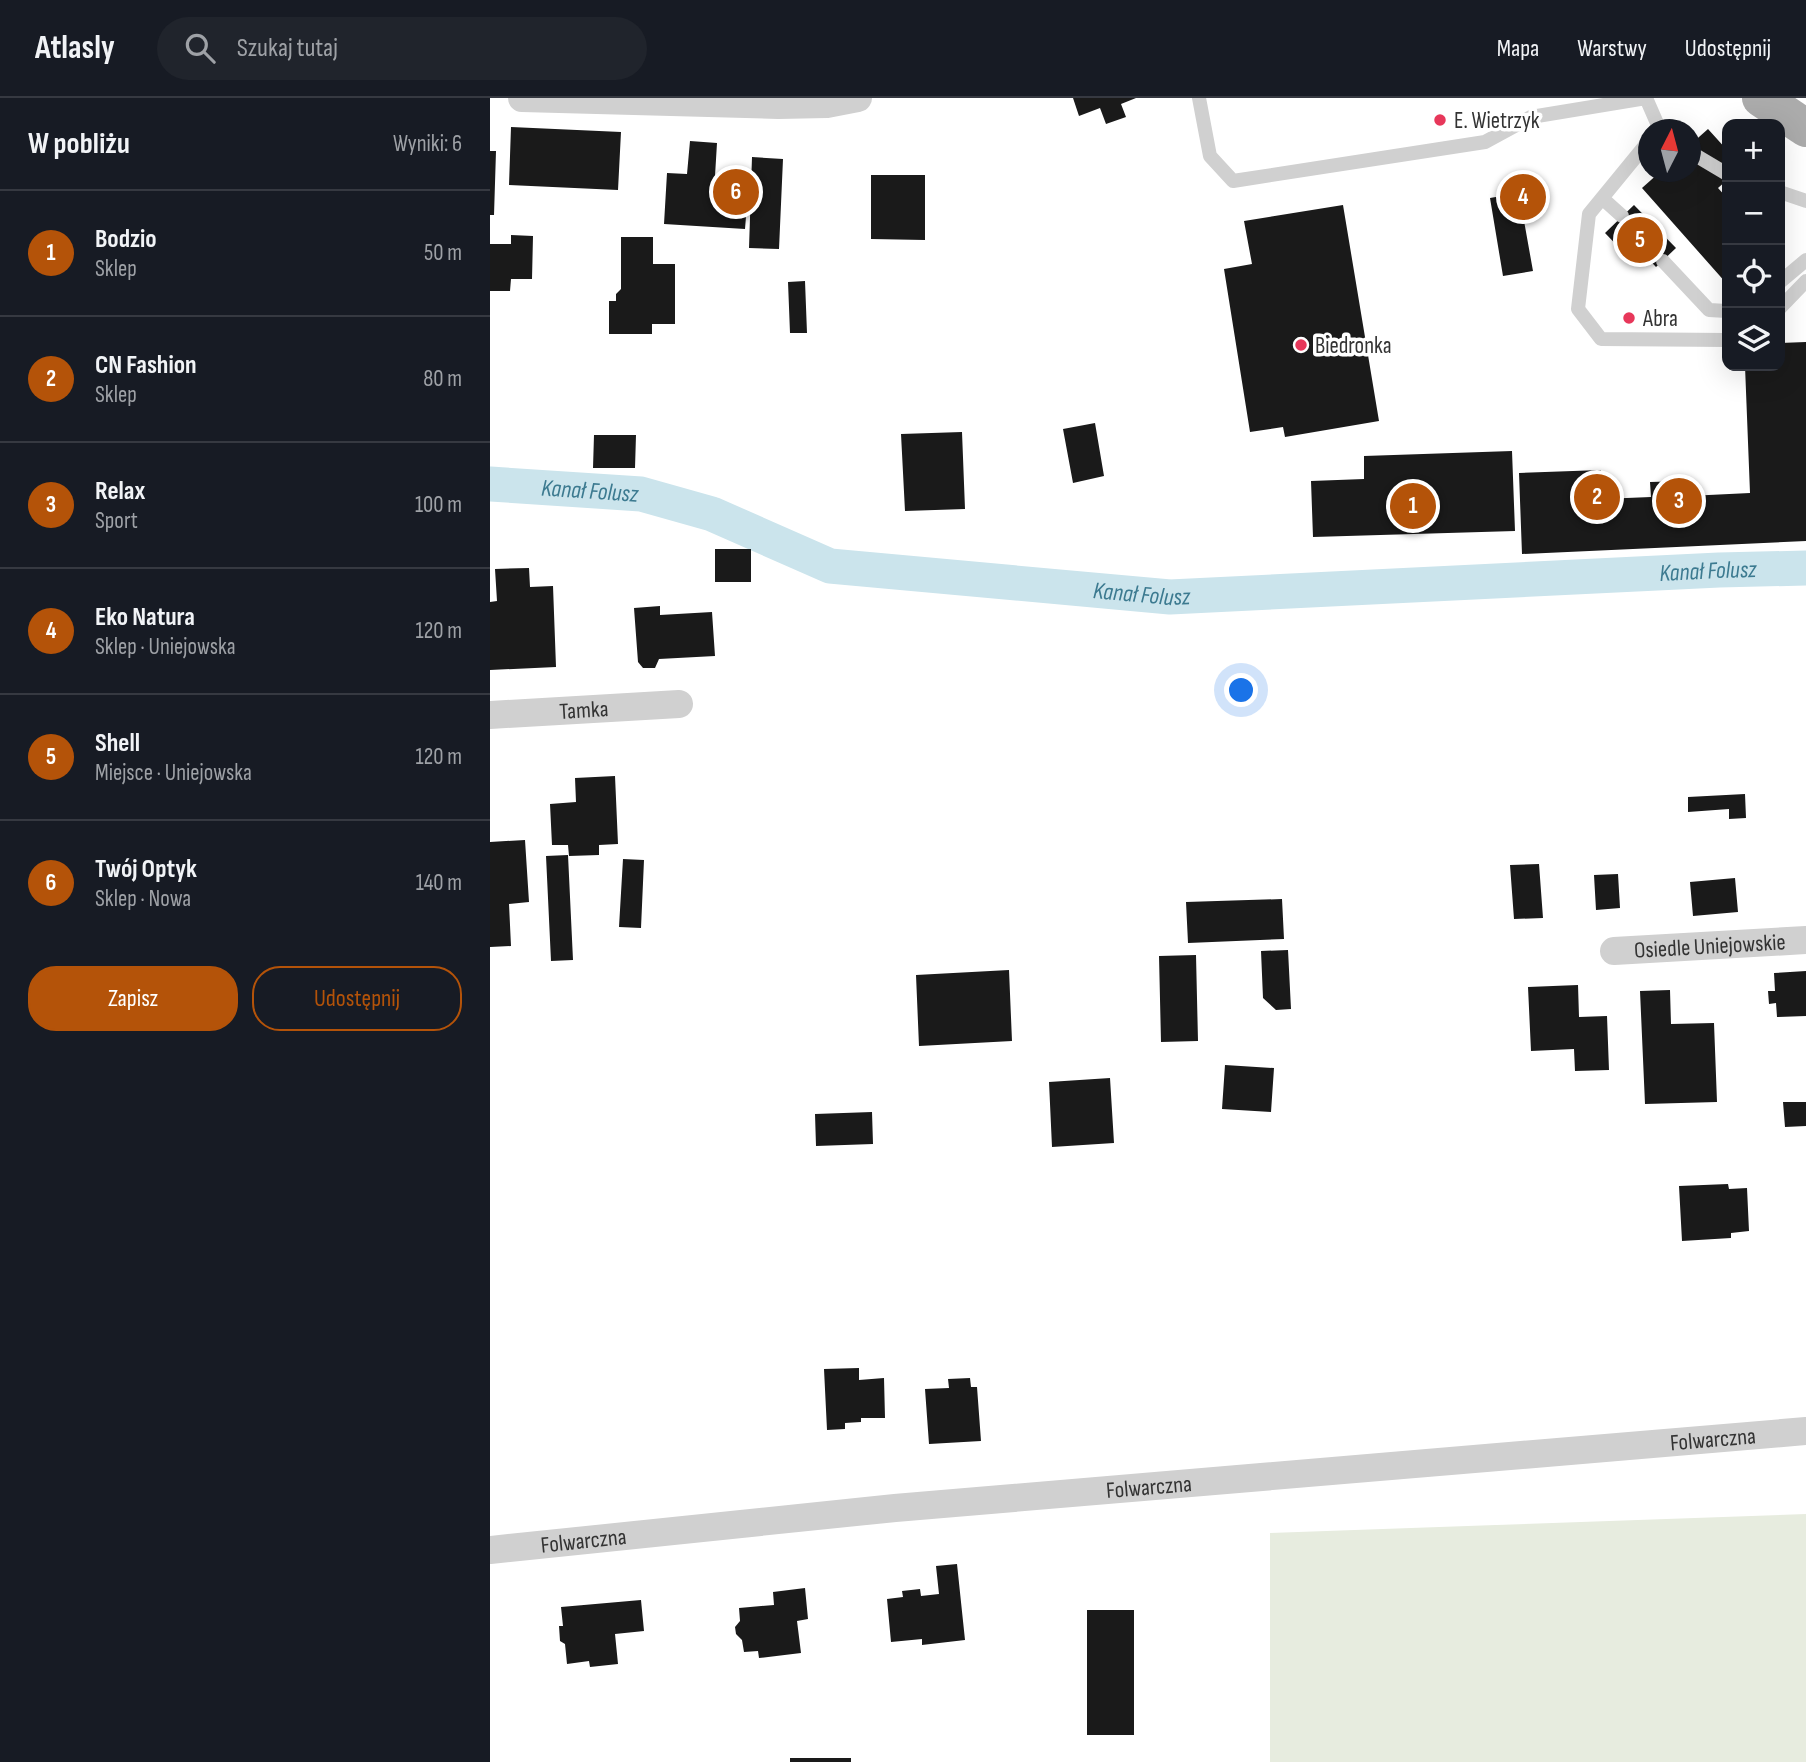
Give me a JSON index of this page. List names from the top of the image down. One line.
{"streets":{"street":["Tamka","Osiedle Uniejowskie","Folwarczna"]},"water":["Kanał Folusz"],"places":["E. Wietrzyk","Abra","Biedronka"],"north":"top","page":{"header":"Atlasly","search":"Szukaj tutaj","nav":["Mapa","Warstwy","Udostępnij"],"heading":["W pobliżu","Wyniki: 6"],"map_buttons":["+","−"],"pins":["6","4","5","2","3","1"],"list":[{"mark":"1","name":"Bodzio","note":"Sklep","value":"50 m"},{"mark":"2","name":"CN Fashion","note":"Sklep","value":"80 m"},{"mark":"3","name":"Relax","note":"Sport","value":"100 m"},{"mark":"4","name":"Eko Natura","note":"Sklep · Uniejowska","value":"120 m"},{"mark":"5","name":"Shell","note":"Miejsce · Uniejowska","value":"120 m"},{"mark":"6","name":"Twój Optyk","note":"Sklep · Nowa","value":"140 m"}],"buttons":["Zapisz","Udostępnij"]}}
